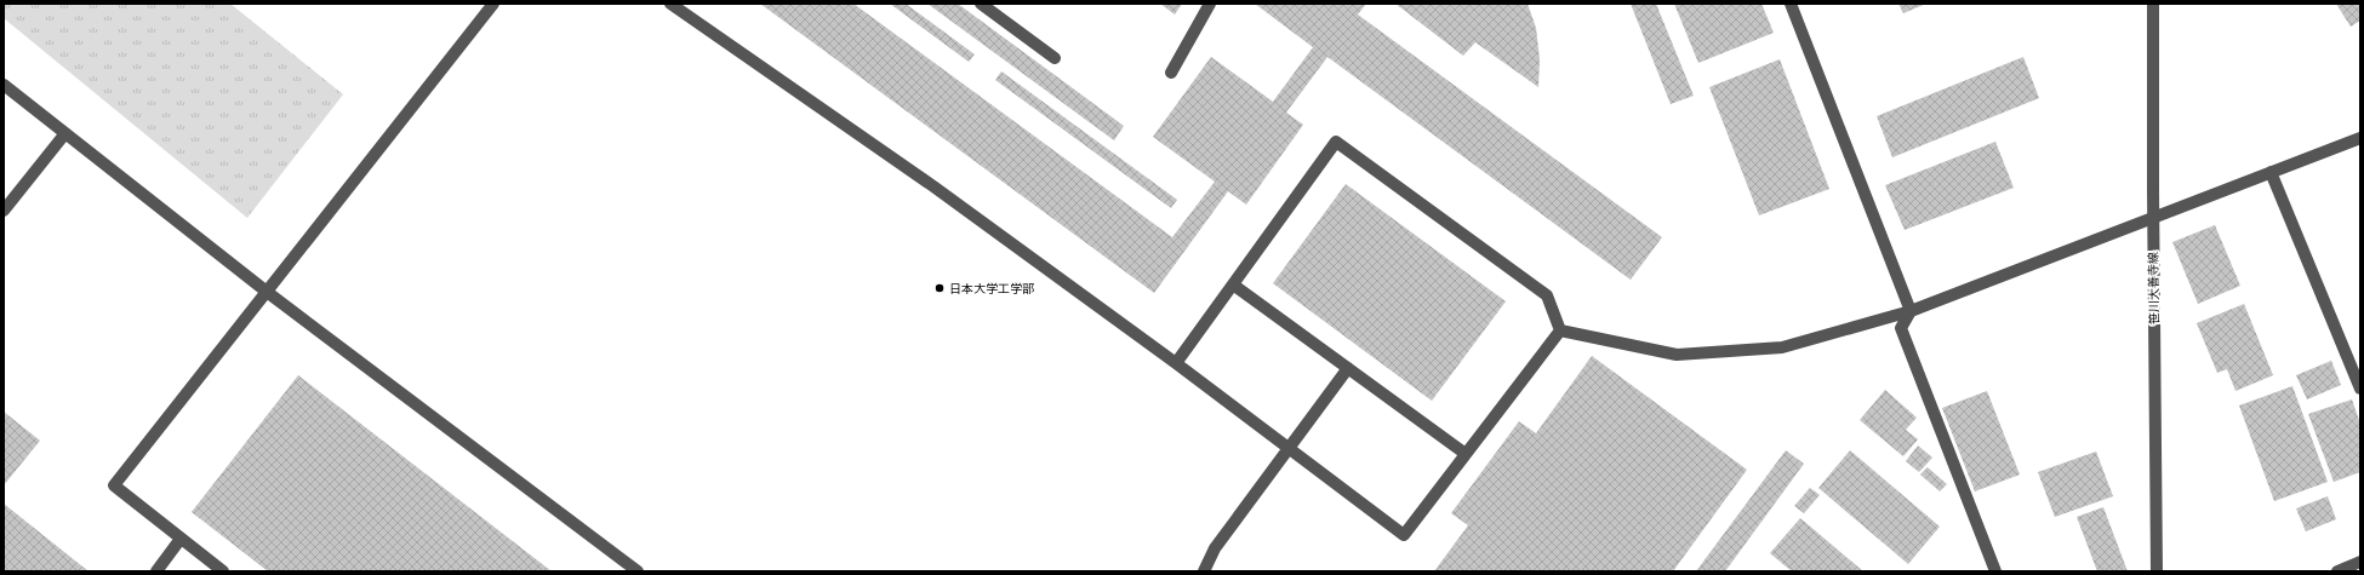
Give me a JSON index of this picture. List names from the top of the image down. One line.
{"streets":{"street":["笹川大善寺線"]},"places":["日本大学工学部"]}
